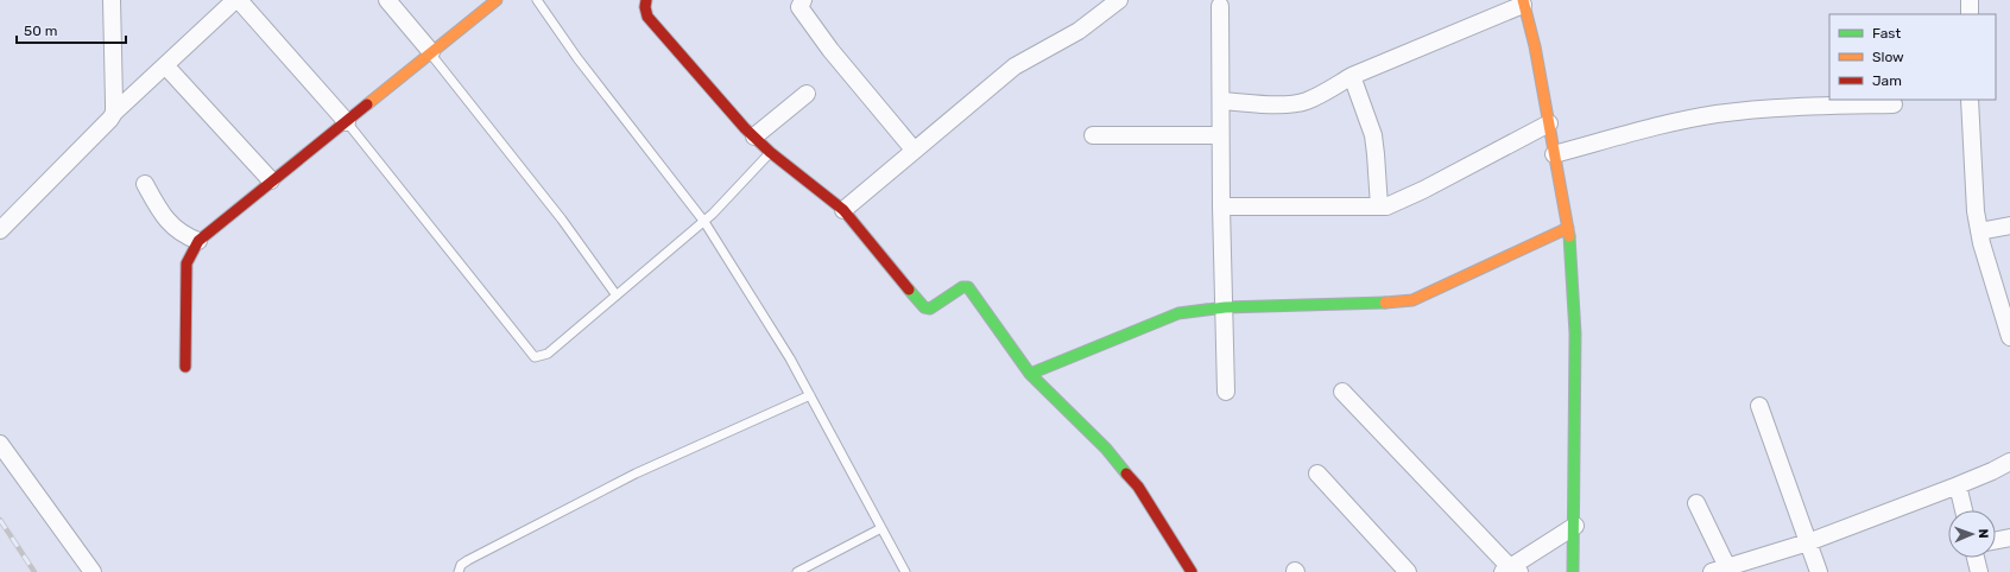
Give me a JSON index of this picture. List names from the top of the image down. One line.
{"legend":["Fast","Slow","Jam"],"scale_bar":"50 m","north":"right"}
